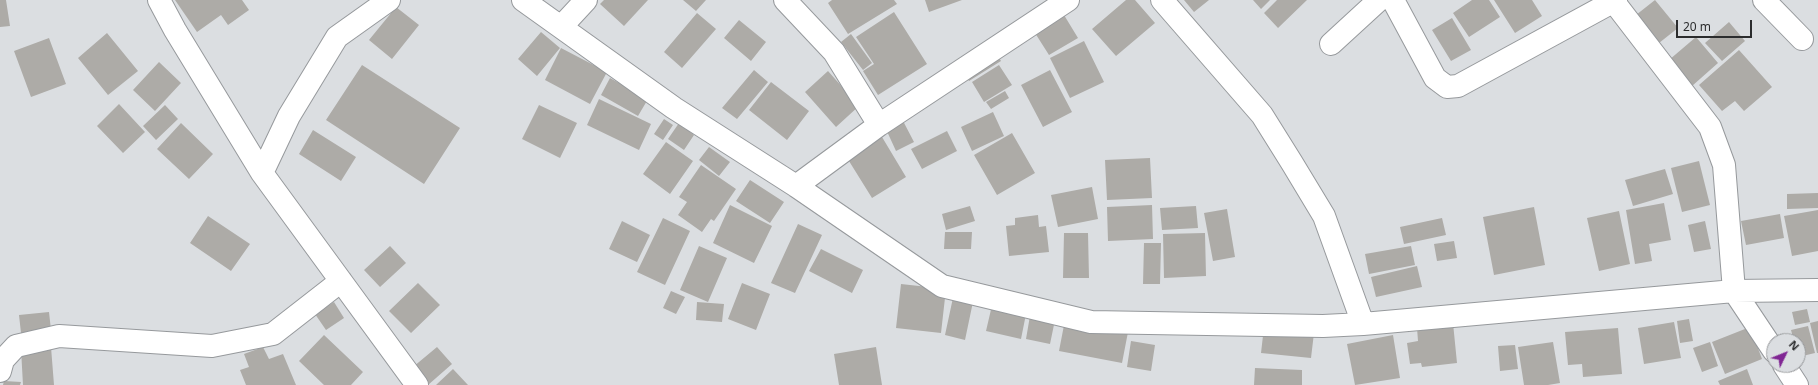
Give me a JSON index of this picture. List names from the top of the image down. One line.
{"scale_bar":"20 m","north":"top right"}
